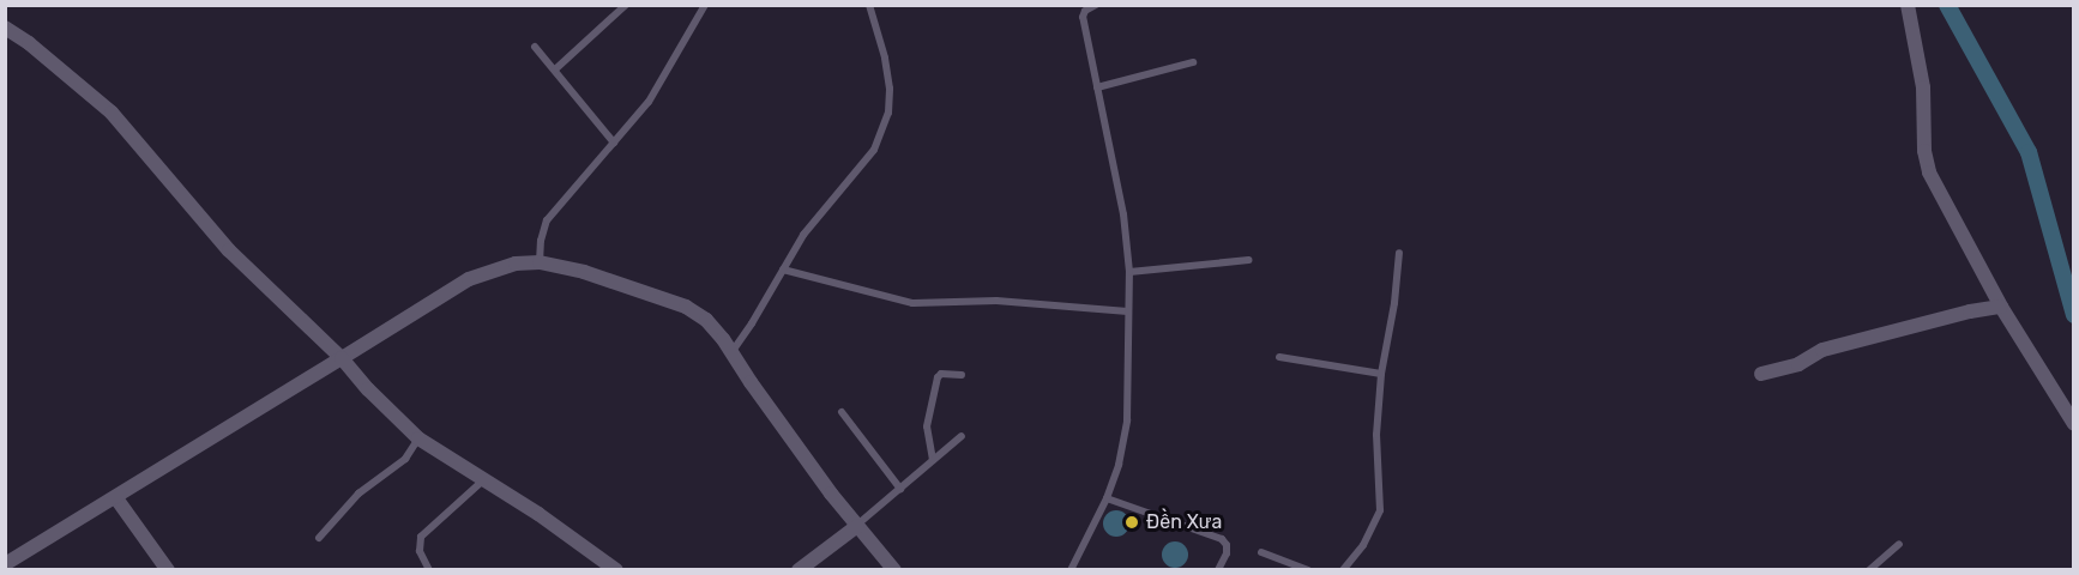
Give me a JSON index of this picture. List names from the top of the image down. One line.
{"places":["Đền Xưa"]}
